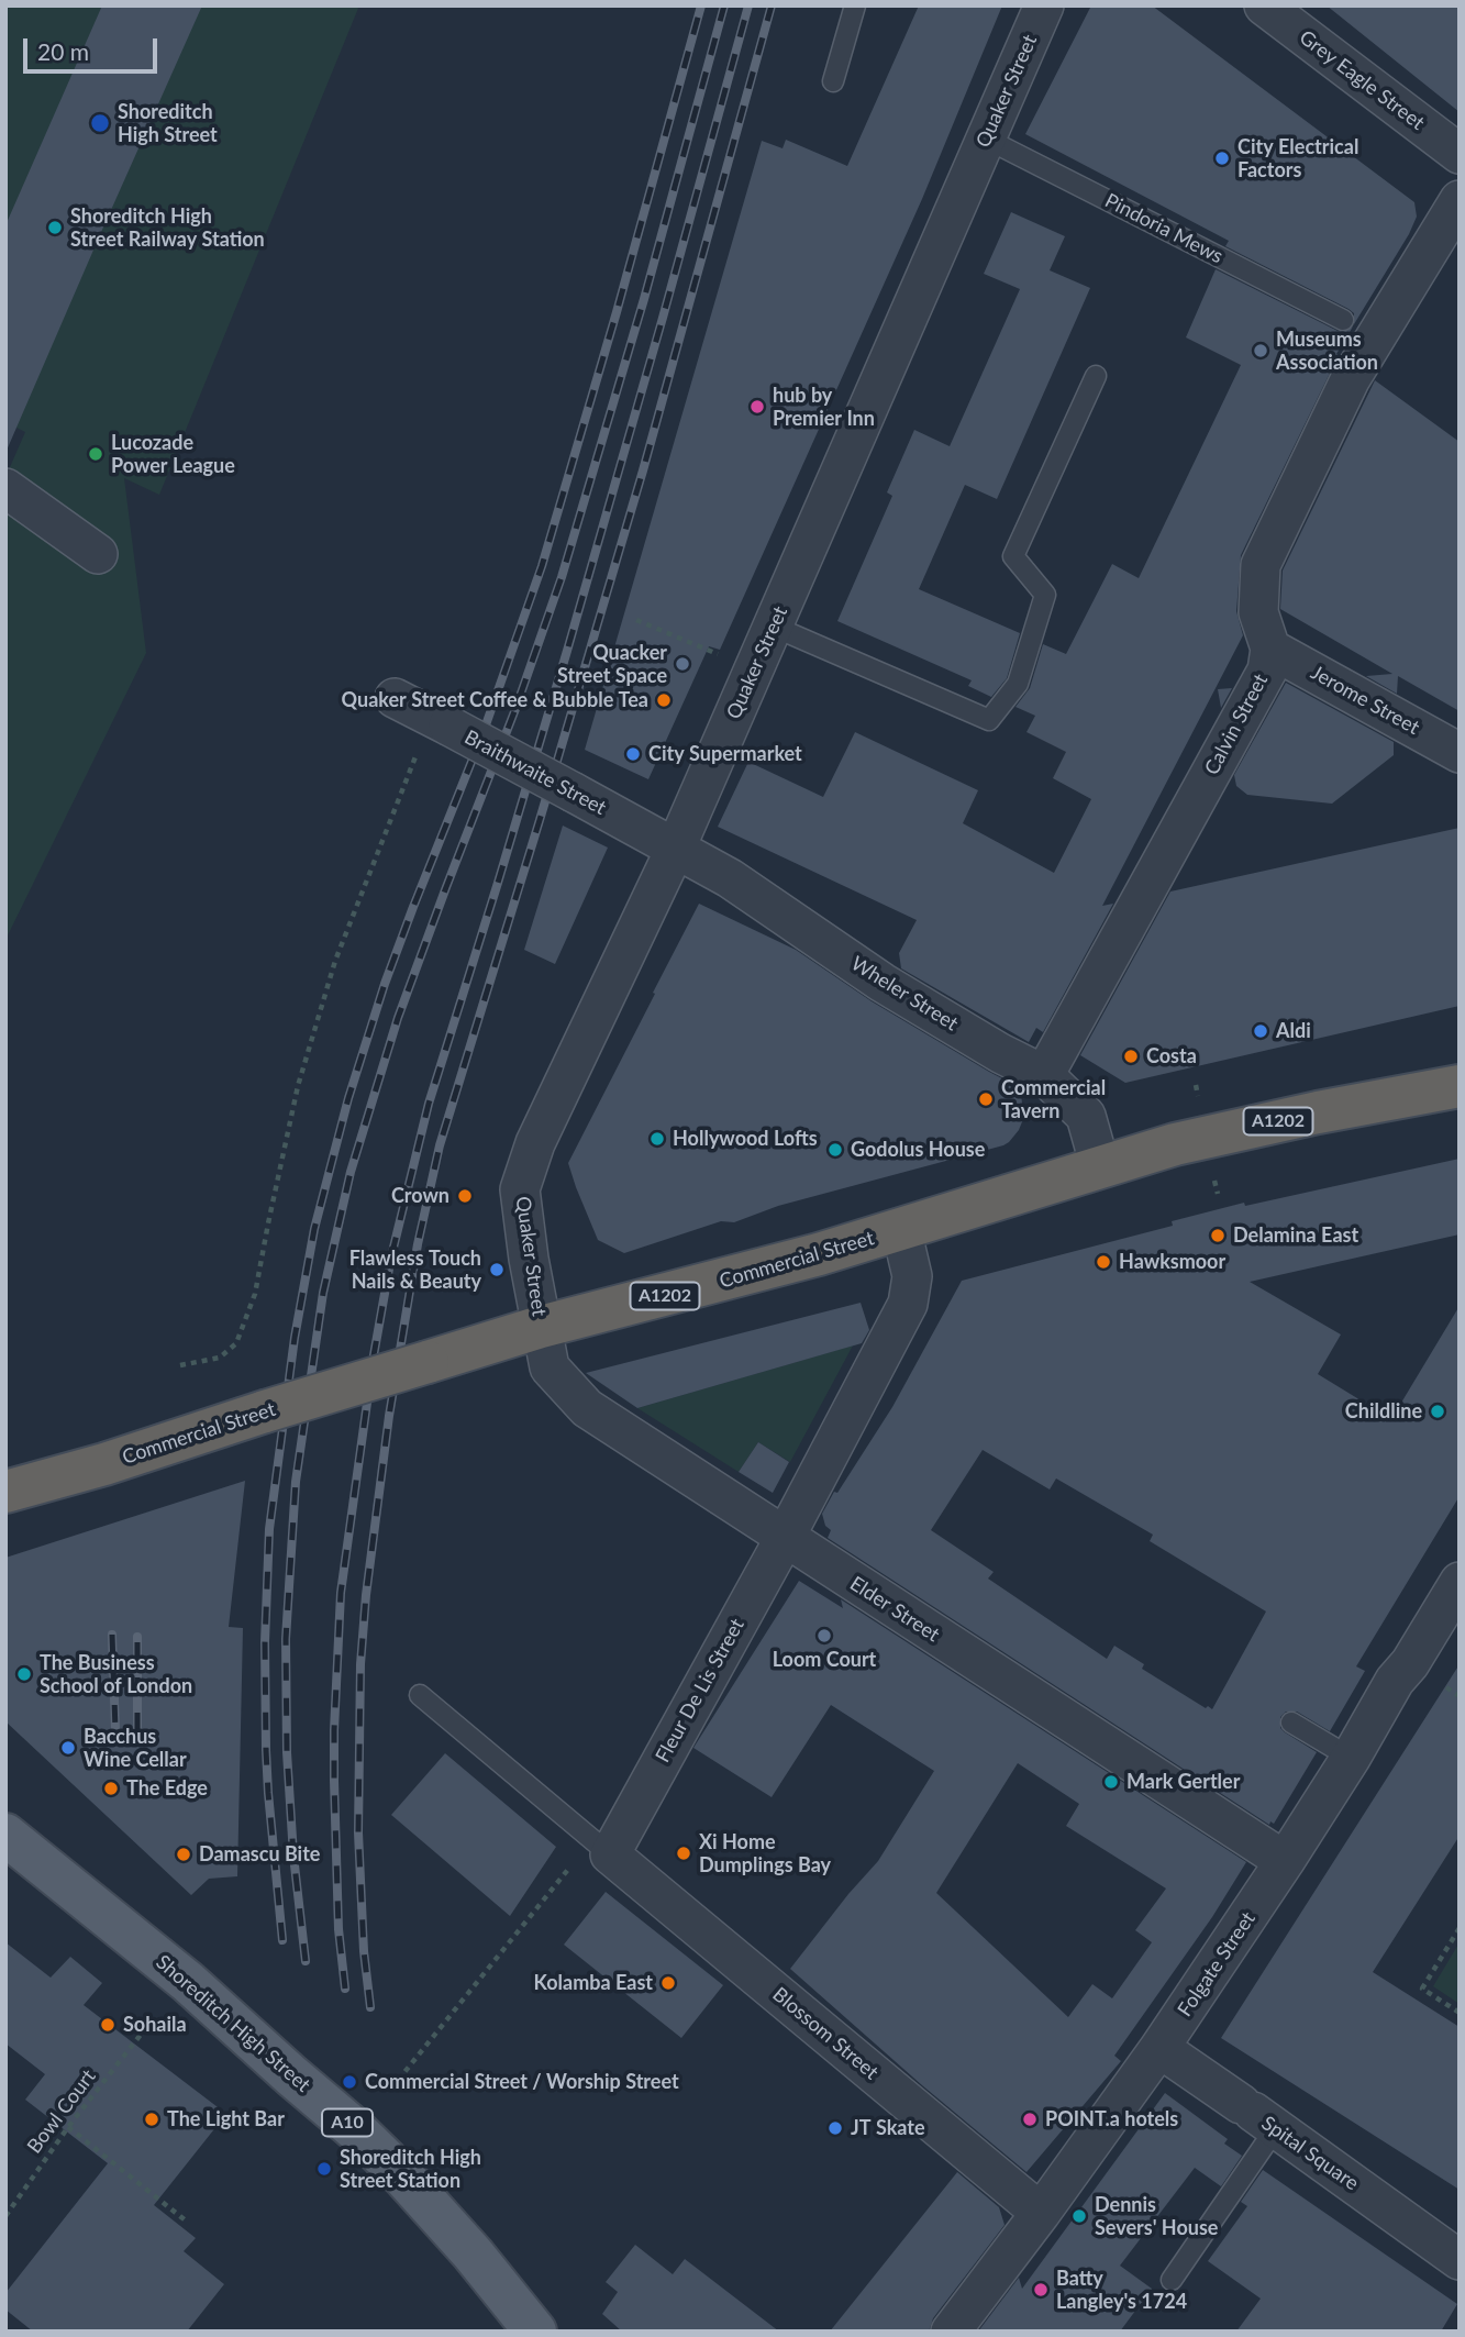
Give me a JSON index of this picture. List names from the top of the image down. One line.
{"streets":{"highway":["A1202","Commercial Street"],"main road":["Shoreditch High Street","A10"],"street":["Grey Eagle Street","Quaker Street","Jerome Street","Calvin Street","Braithwaite Street","Wheler Street","Elder Street","Fleur De Lis Street","Folgate Street","Blossom Street","Spital Square"],"lane":["Pindoria Mews"],"path":["Bowl Court"]},"crossings":[["Quaker Street","Pindoria Mews"],["Quaker Street","Braithwaite Street"],["Quaker Street","Wheler Street"],["Quaker Street","Commercial Street"],["Quaker Street","Elder Street"],["Jerome Street","Calvin Street"],["Calvin Street","Wheler Street"],["Braithwaite Street","Wheler Street"],["Wheler Street","Commercial Street"],["Commercial Street","Elder Street"],["Commercial Street","Fleur De Lis Street"],["Elder Street","Fleur De Lis Street"],["Elder Street","Folgate Street"],["Fleur De Lis Street","Blossom Street"],["Folgate Street","Blossom Street"],["Folgate Street","Spital Square"]],"places":["Shoreditch High Street","City Electrical Factors","Shoreditch High Street Railway Station","Museums Association","hub by Premier Inn","Lucozade Power League","Quacker Street Space","Quaker Street Coffee & Bubble Tea","City Supermarket","Aldi","Costa","Commercial Tavern","Hollywood Lofts","Godolus House","Crown","Delamina East","Hawksmoor","Flawless Touch Nails & Beauty","Childline","Loom Court","The Business School of London","Bacchus Wine Cellar","Mark Gertler","The Edge","Xi Home Dumplings Bay","Damascu Bite","Kolamba East","Sohaila","Commercial Street / Worship Street","The Light Bar","POINT.a hotels","JT Skate","Shoreditch High Street Station","Dennis Severs' House","Batty Langley's 1724"],"scale_bar":"20 m"}
